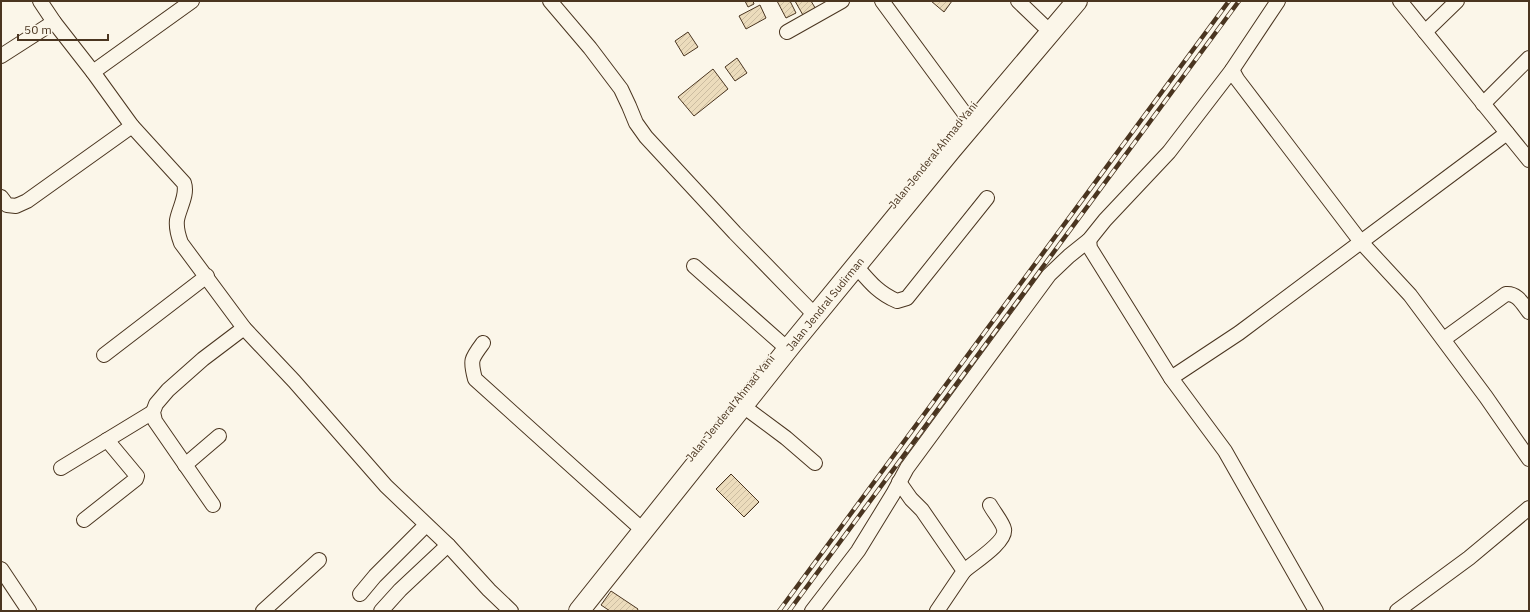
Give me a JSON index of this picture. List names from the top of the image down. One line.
{"streets":{"highway":["Jalan Jenderal Ahmad Yani","Jalan Jendral Sudirman"]},"scale_bar":"50 m"}
